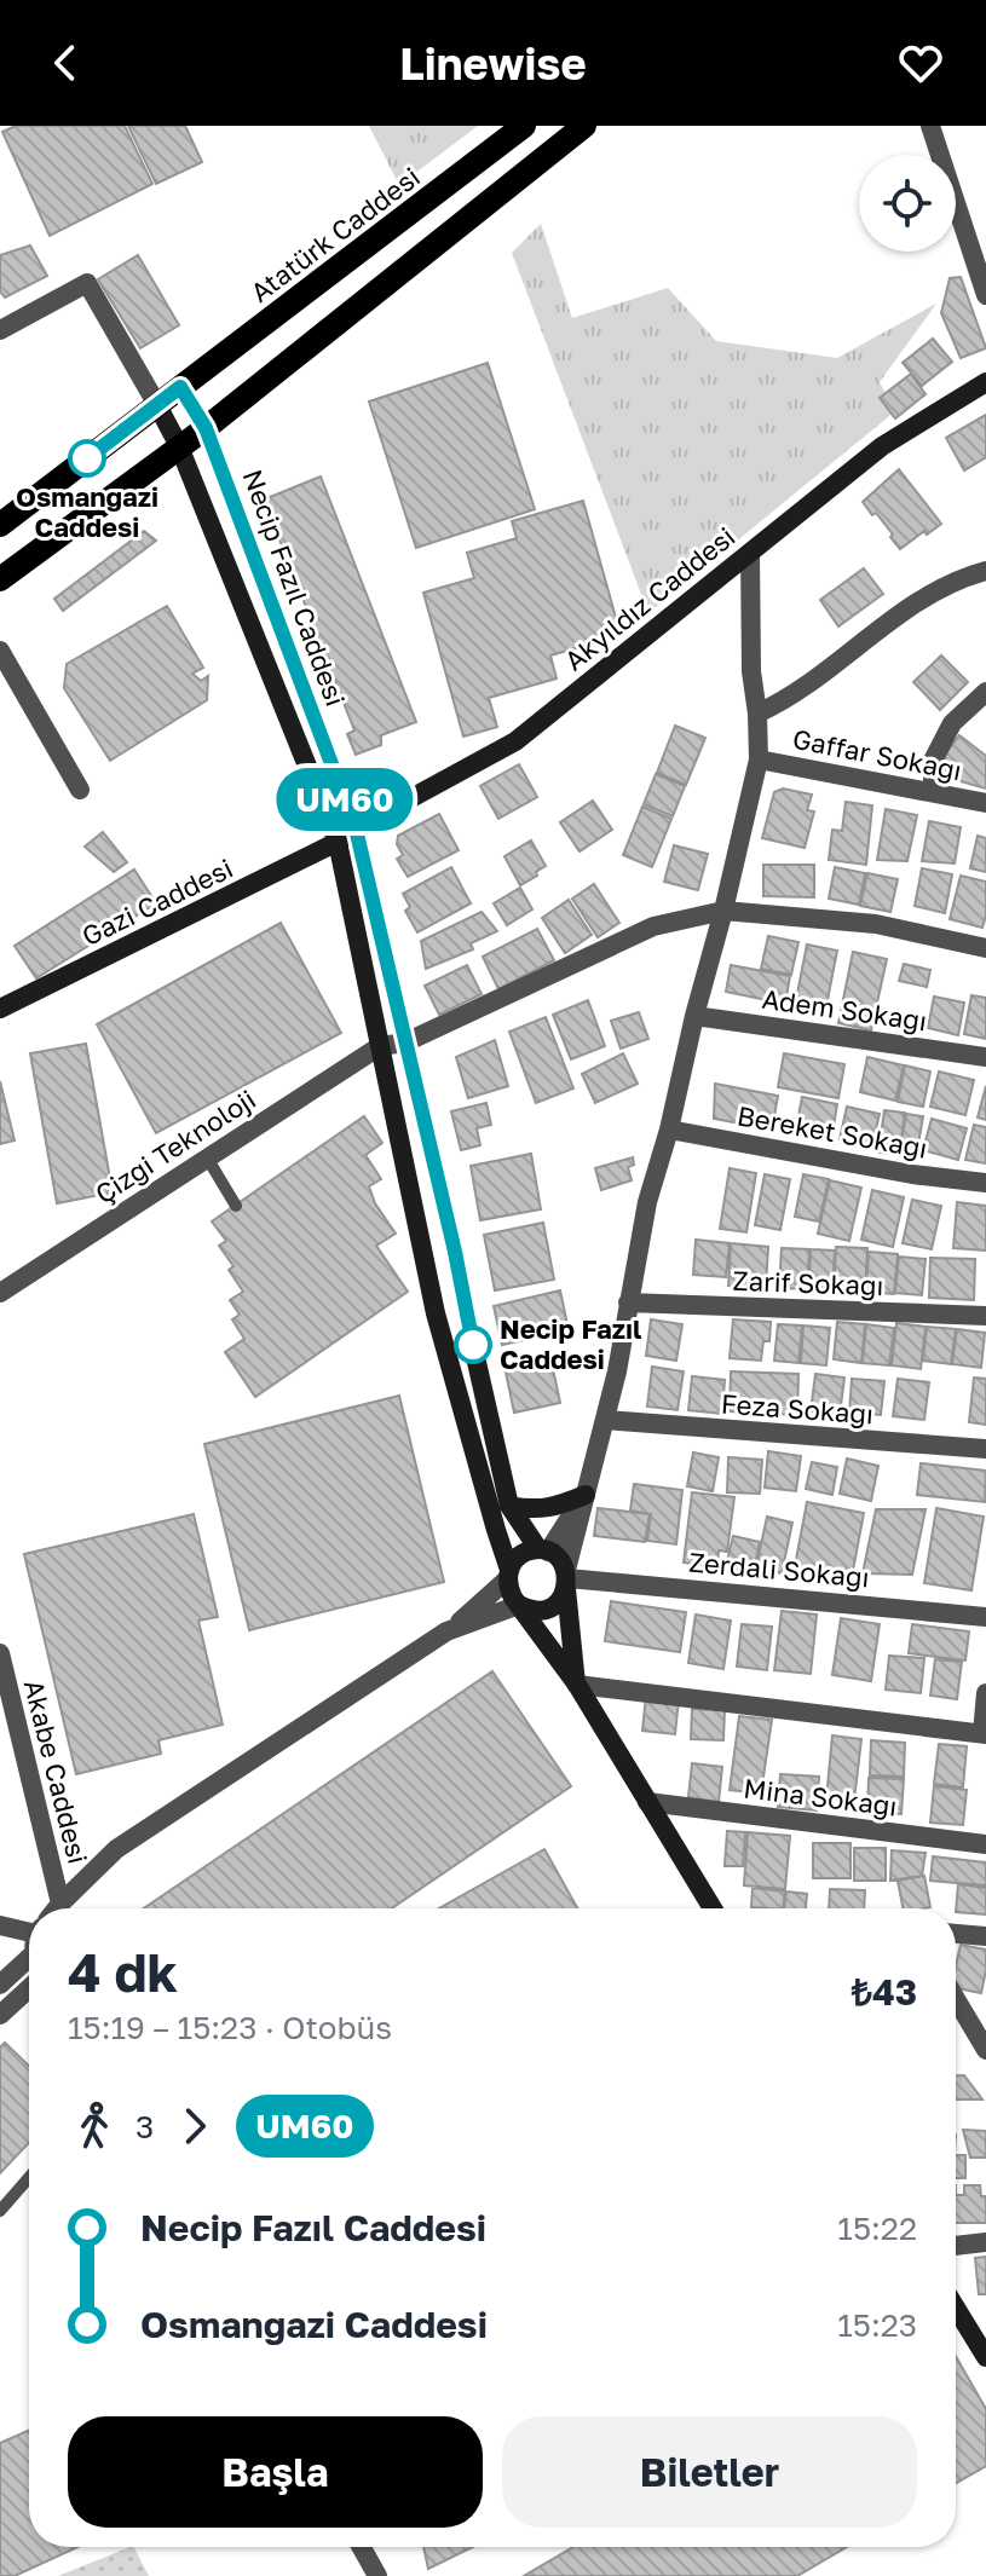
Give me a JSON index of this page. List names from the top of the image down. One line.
{"streets":{"main road":["Atatürk Caddesi"],"street":["Necip Fazıl Caddesi","Akyıldız Caddesi","Gaffar Sokağı","Gazi Caddesi","Adem Sokağı","Bereket Sokağı","Çizgi Teknoloji","Zarif Sokağı","Feza Sokağı","Zerdali Sokağı","Akabe Caddesi","Mina Sokağı"]},"crossings":[["Necip Fazıl Caddesi","Akyıldız Caddesi"],["Necip Fazıl Caddesi","Gazi Caddesi"],["Necip Fazıl Caddesi","Çizgi Teknoloji"],["Necip Fazıl Caddesi","Zerdali Sokağı"],["Akyıldız Caddesi","Gazi Caddesi"]],"places":["Osmangazi Caddesi","Necip Fazıl Caddesi"],"lines":["bus line UM60"],"page":{"header":"Linewise","on_map":"UM60","heading":["4 dk","15:19 – 15:23 · Otobüs","₺43"],"legs":["3","UM60"],"list":[{"name":"Necip Fazıl Caddesi","value":"15:22"},{"name":"Osmangazi Caddesi","value":"15:23"}],"buttons":["Başla","Biletler"]}}
